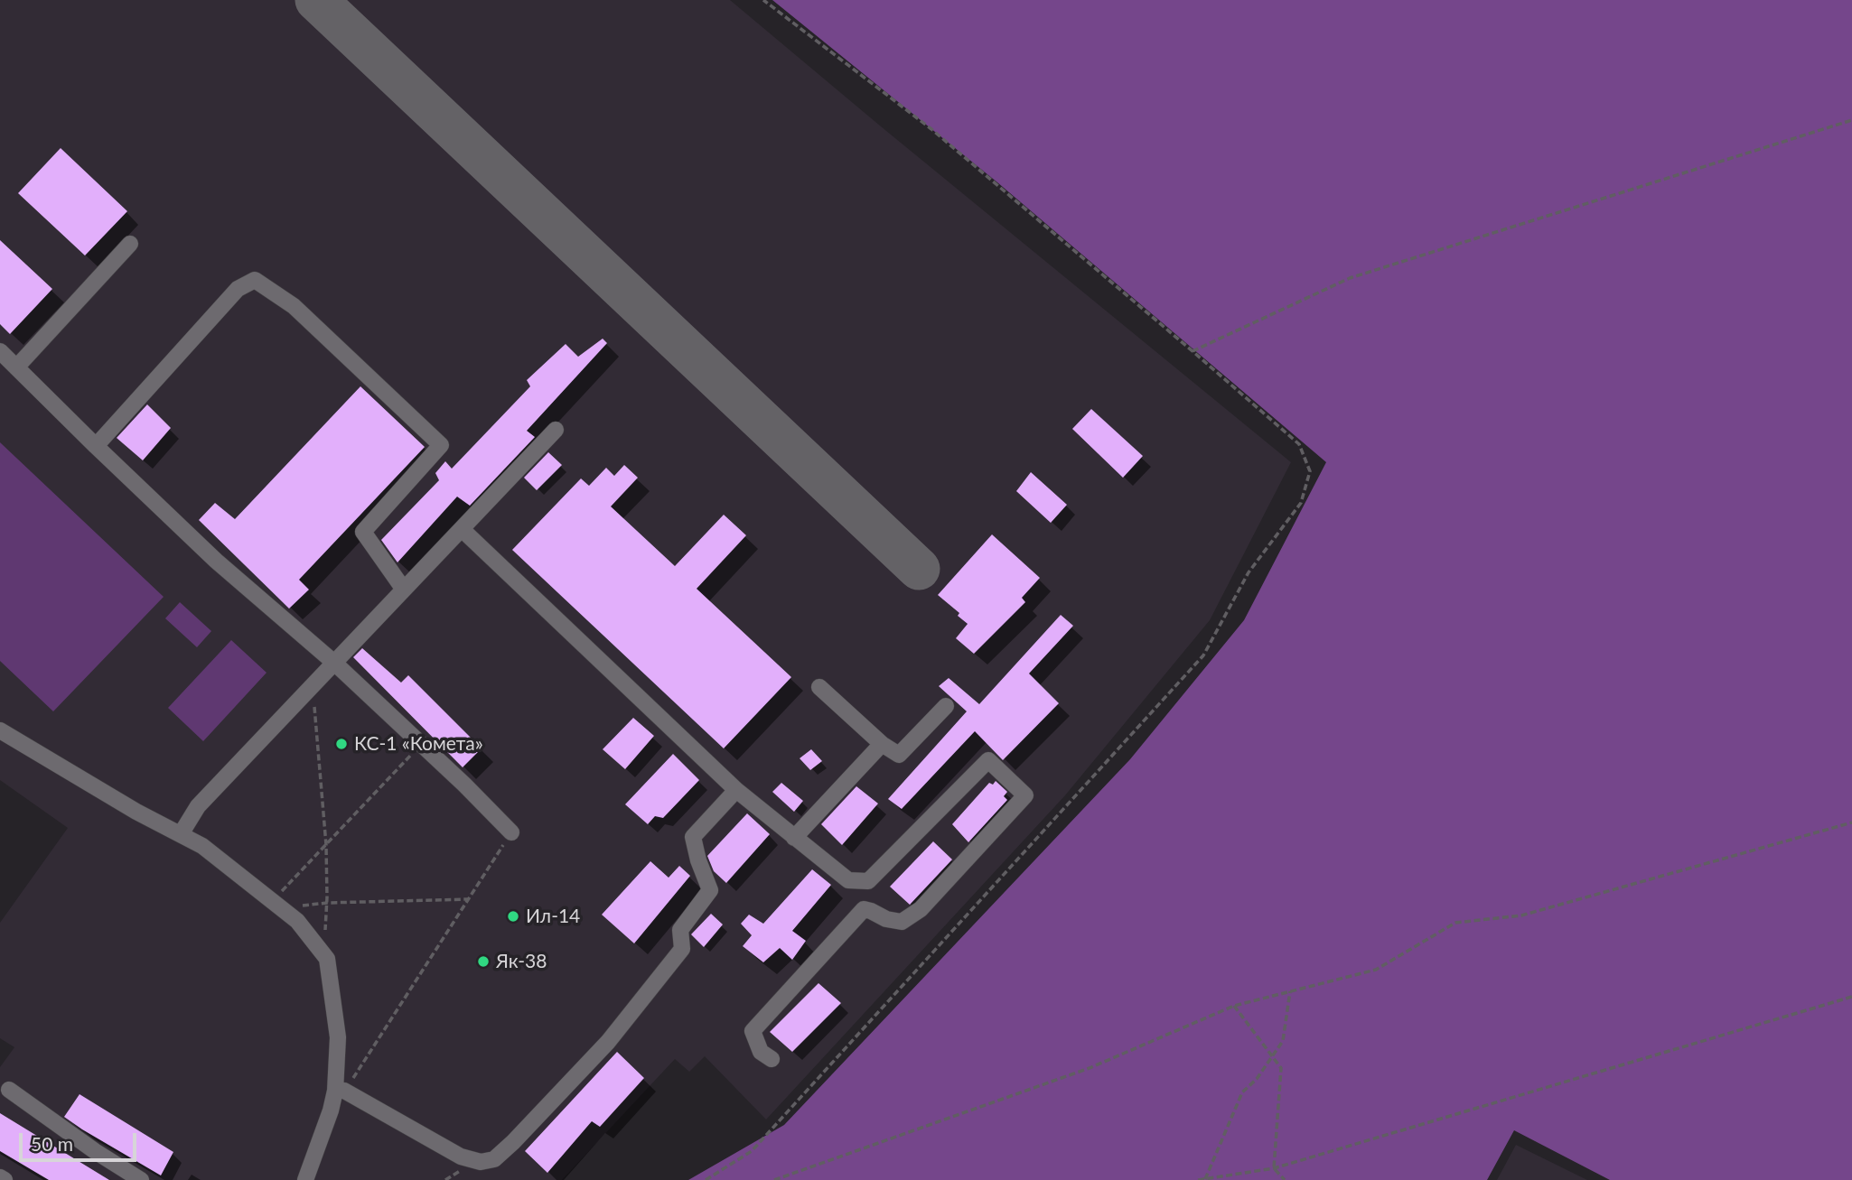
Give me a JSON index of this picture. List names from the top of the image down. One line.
{"places":["КС-1 «Комета»","Ил-14","Як-38"],"scale_bar":"50 m"}
